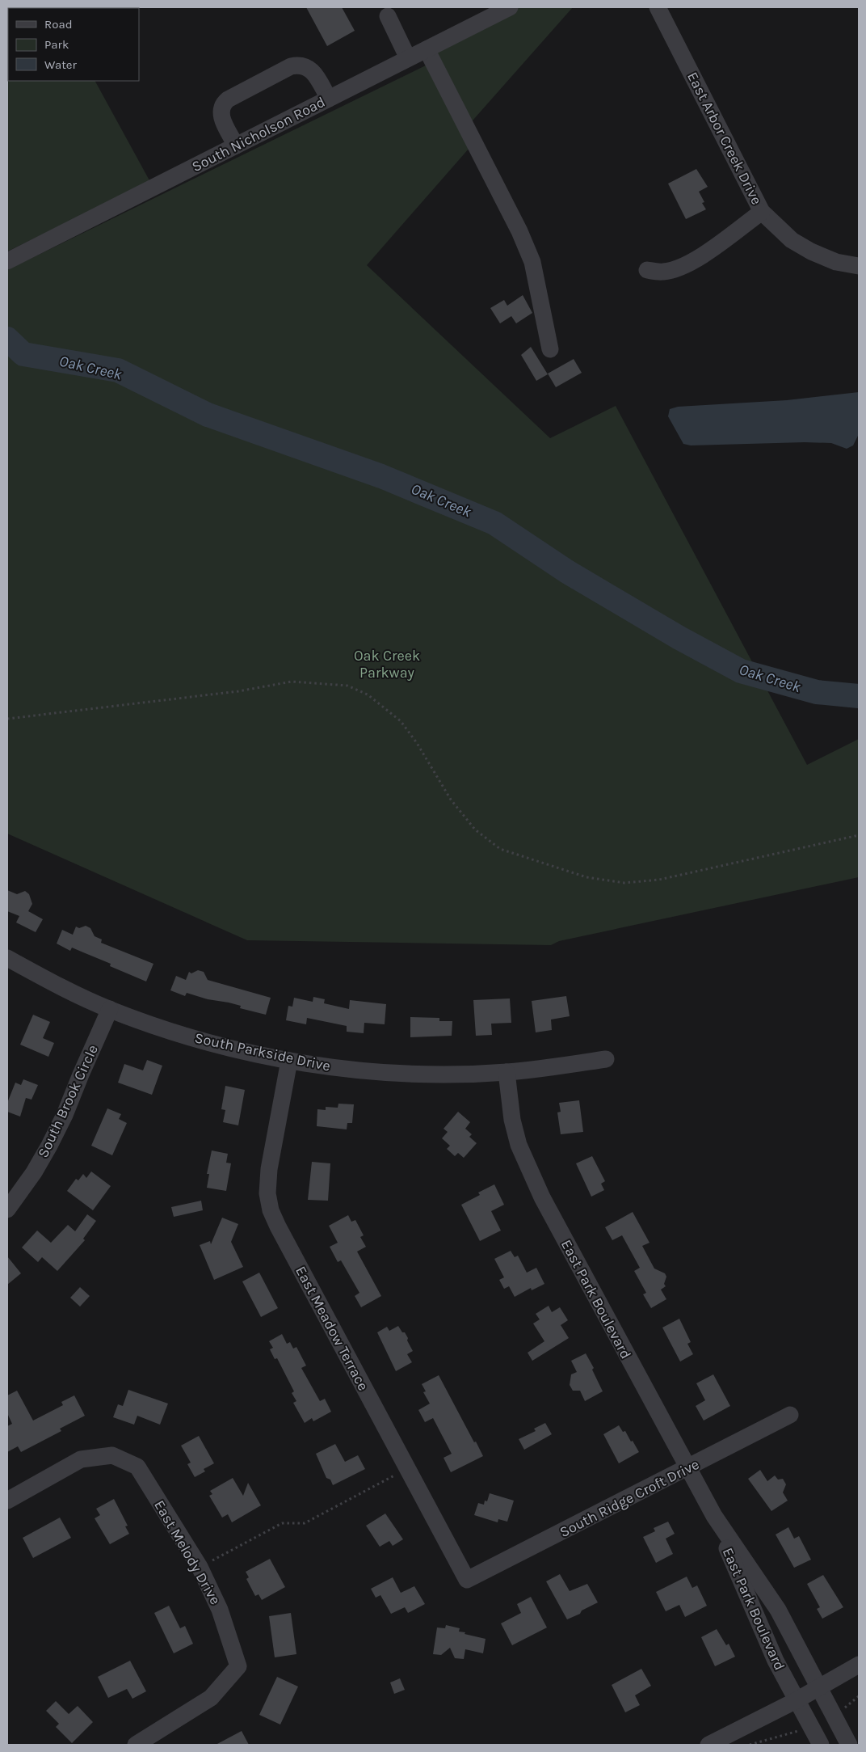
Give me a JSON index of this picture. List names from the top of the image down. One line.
{"streets":{"street":["South Nicholson Road","East Arbor Creek Drive","South Parkside Drive","South Brook Circle","East Park Boulevard","East Meadow Terrace","South Ridge Croft Drive","East Melody Drive"]},"crossings":[["South Parkside Drive","South Brook Circle"],["South Parkside Drive","East Park Boulevard"],["South Parkside Drive","East Meadow Terrace"],["East Park Boulevard","South Ridge Croft Drive"],["East Meadow Terrace","South Ridge Croft Drive"]],"water":["Oak Creek"],"parks":["Oak Creek Parkway"],"legend":["Road","Park","Water"]}
